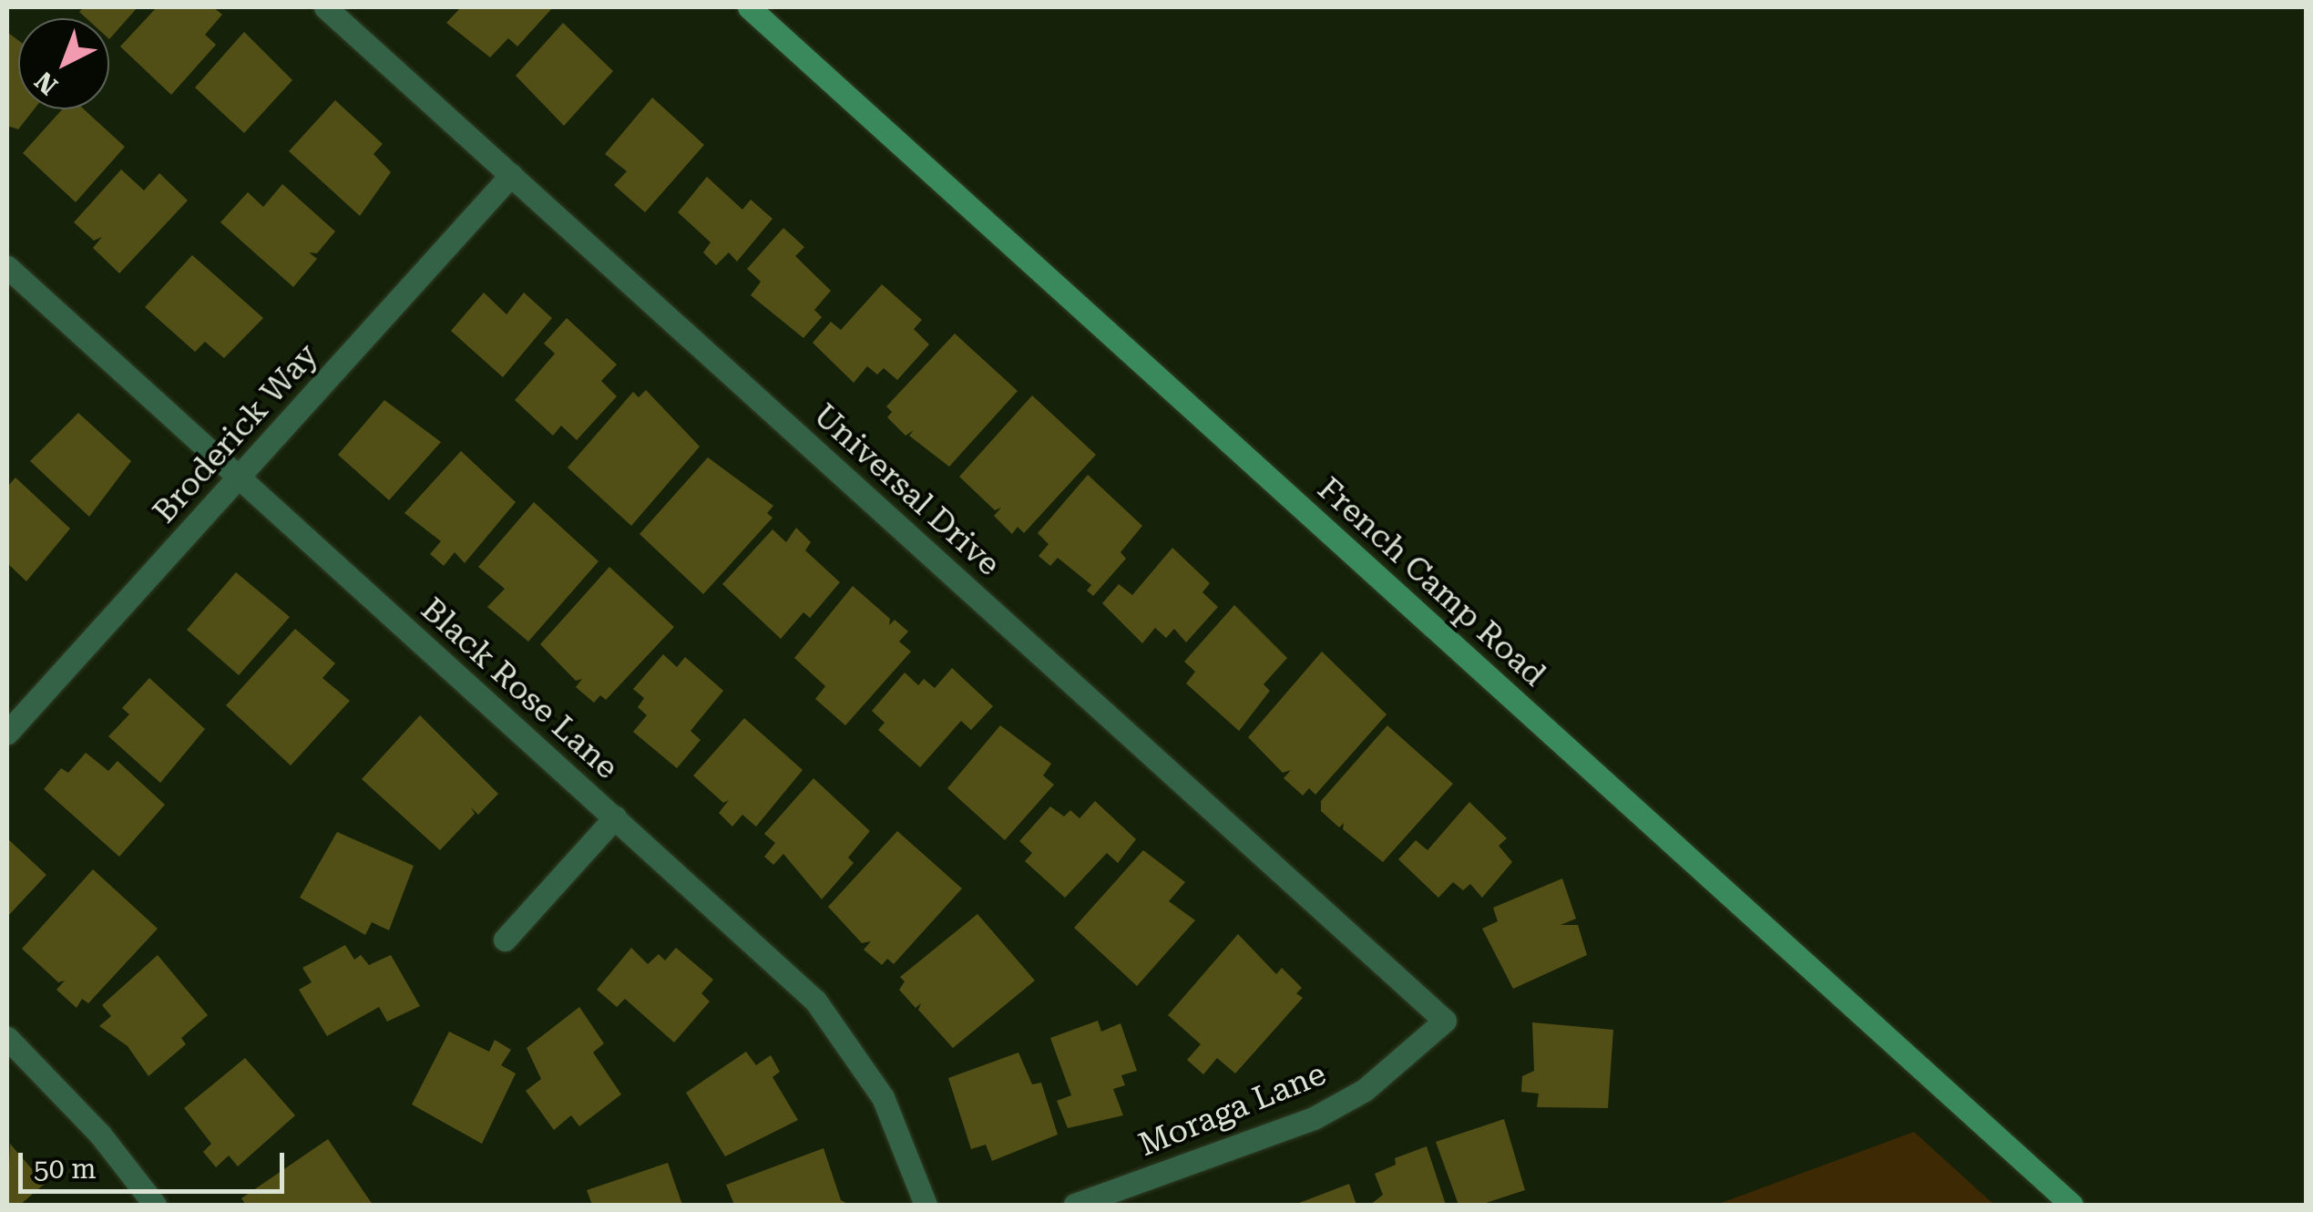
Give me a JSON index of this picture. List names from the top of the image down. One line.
{"streets":{"street":["Broderick Way","Universal Drive","French Camp Road","Black Rose Lane","Moraga Lane"]},"crossings":[["Broderick Way","Universal Drive"],["Broderick Way","Black Rose Lane"],["Universal Drive","Moraga Lane"]],"scale_bar":"50 m","north":"bottom left"}
